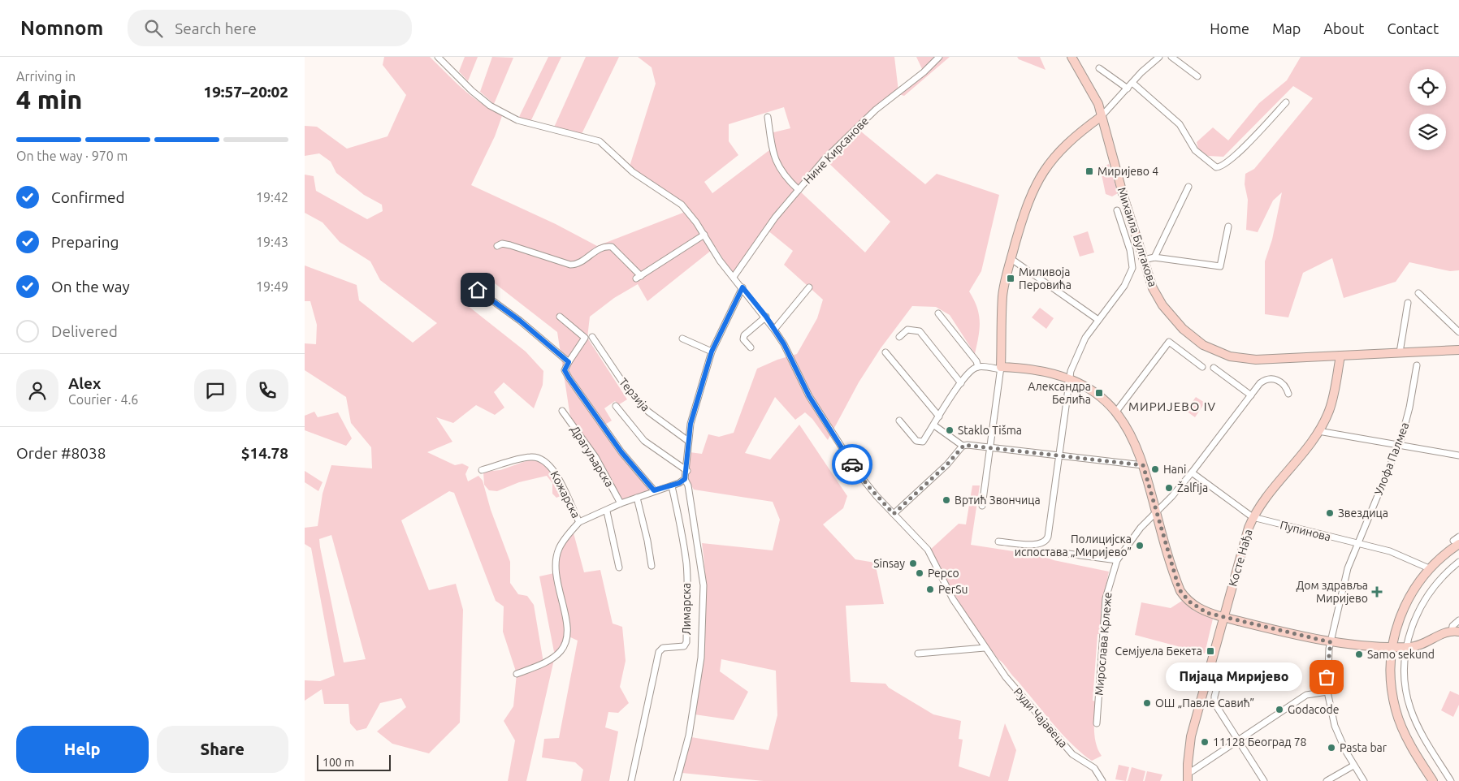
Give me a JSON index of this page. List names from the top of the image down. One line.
{"streets":{"street":["Нине Кирсанове","Михаила Булгакова","Терзија","Драгуљарска","Улофа Палмеа","Кожарска","Пупинова","Косте Нађа","Лимарска","Мирослава Крлеже","Руди Чајавеца"]},"crossings":[["Нине Кирсанове","Руди Чајавеца"],["Михаила Булгакова","Косте Нађа"],["Улофа Палмеа","Пупинова"],["Пупинова","Косте Нађа"],["Пупинова","Мирослава Крлеже"]],"districts":["МИРИЈЕВО IV"],"places":{"transit":["Миријево 4","Миливоја Перовића","Александра Белића","Семјуела Бекета"],"other":["Staklo Tišma","Hani","Žalfija","Вртић Звончица","Звездица","Полицијска испостава „Миријево”","Sinsay","Pepco","PerSu","Samo sekund","Пијаца Миријево","ОШ „Павле Савић”","Godacode","11128 Београд 78","Pasta bar"],"health":["Дом здравља Миријево"]},"scale_bar":"100 m","page":{"header":"Nomnom","search":"Search here","nav":["Home","Map","About","Contact"],"heading":["4 min","Arriving in","19:57–20:02"],"panel":["Alex","Courier · 4.6","Order #8038","$14.78"],"bar":"On the way · 970 m","list":[["Confirmed","19:42"],["Preparing","19:43"],["On the way","19:49"],"Delivered"],"bubble":"Пијаца Миријево","buttons":["Help","Share"],"scale":"100 m"}}
